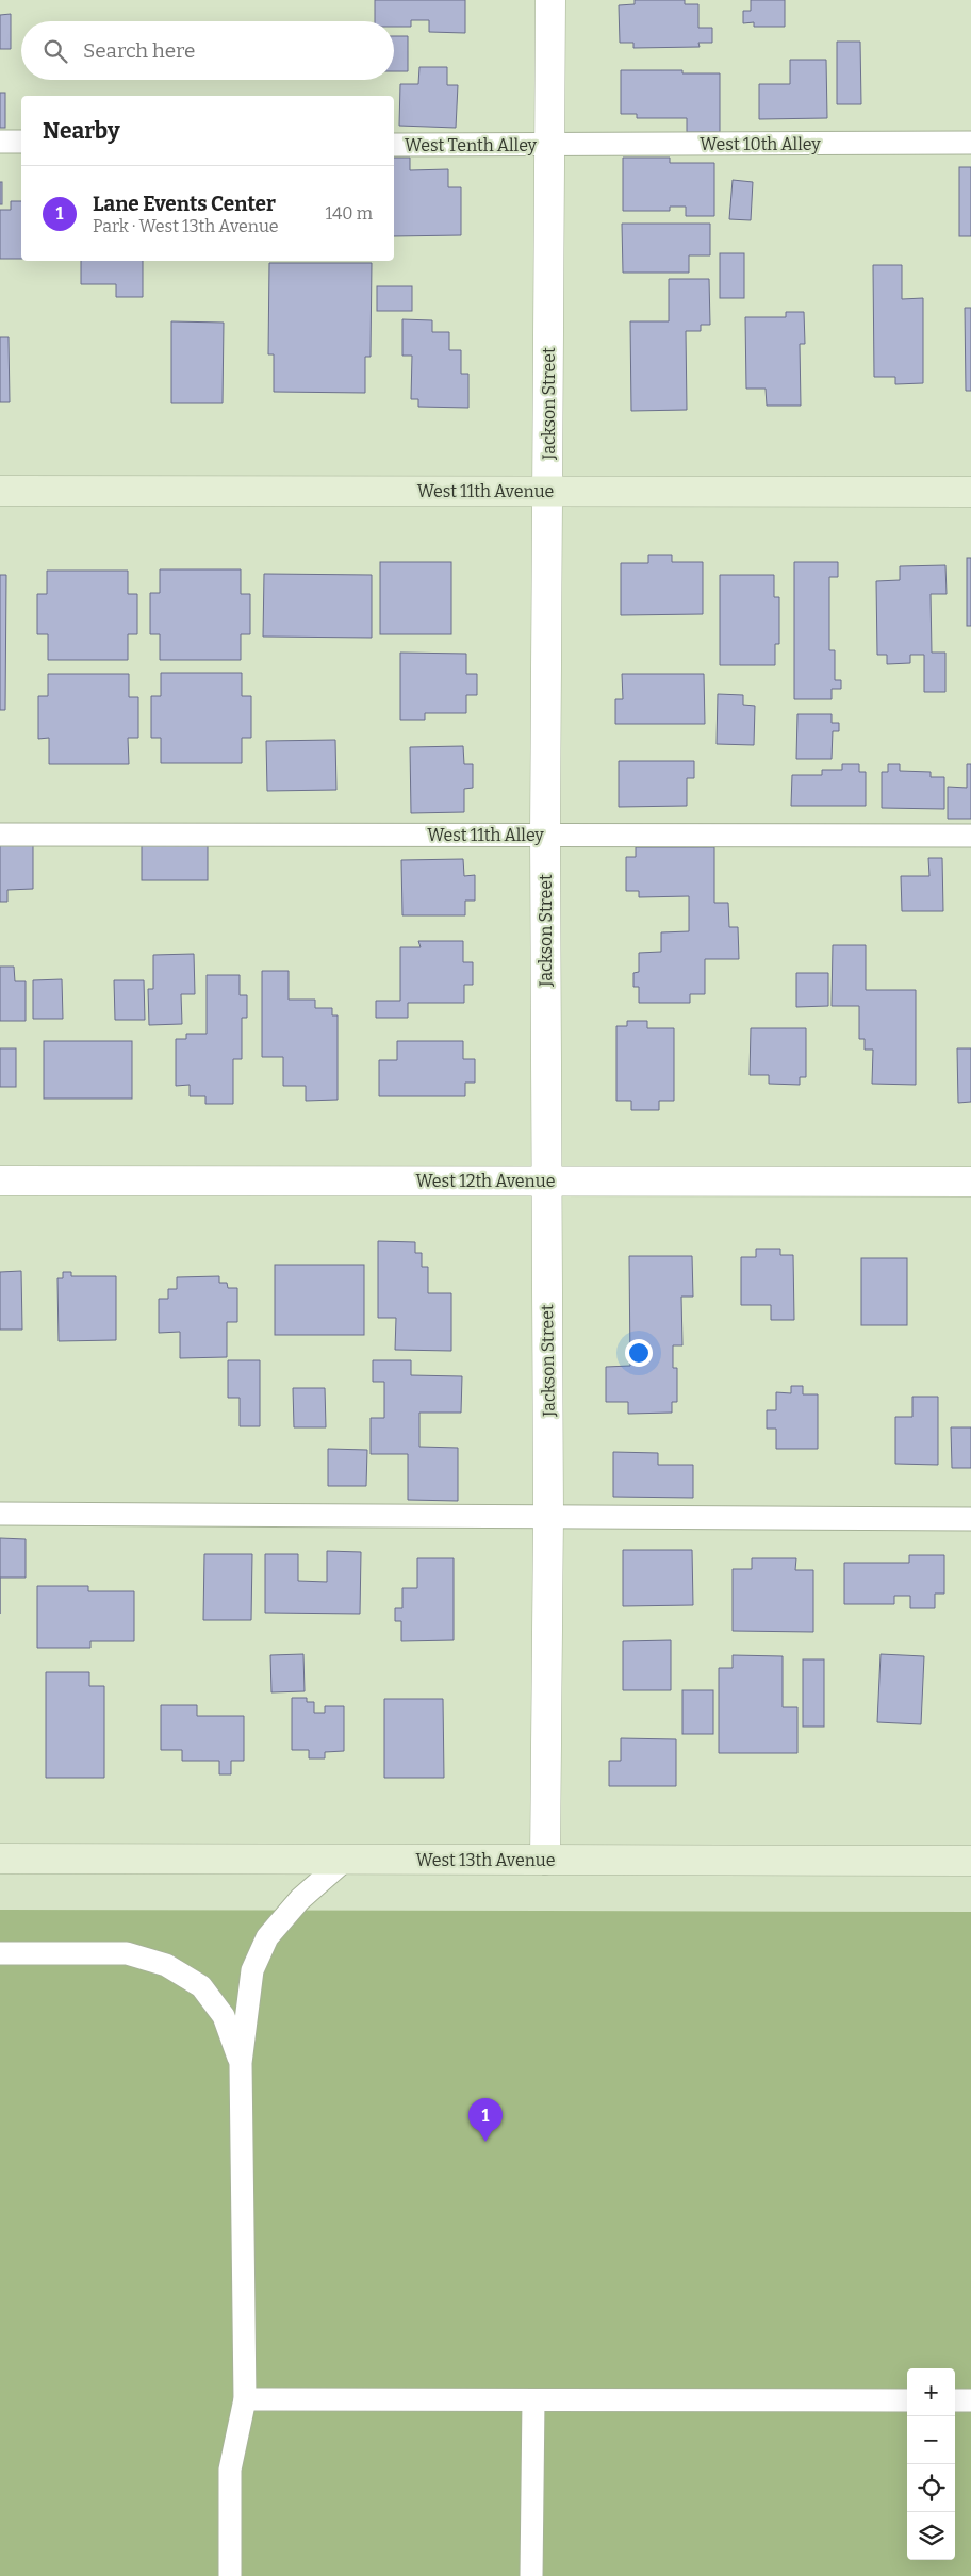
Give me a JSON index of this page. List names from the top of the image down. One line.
{"streets":{"main road":["West 11th Avenue","West 13th Avenue"],"street":["Jackson Street","West 12th Avenue"],"lane":["West 10th Alley","West Tenth Alley","West 11th Alley"]},"crossings":[["West 10th Alley","West Tenth Alley"],["West 10th Alley","Jackson Street"],["West Tenth Alley","Jackson Street"],["Jackson Street","West 11th Avenue"],["Jackson Street","West 11th Alley"],["Jackson Street","West 12th Avenue"],["Jackson Street","West 13th Avenue"]],"page":{"search":"Search here","heading":"Nearby","list":[{"mark":"1","name":"Lane Events Center","note":"Park · West 13th Avenue","value":"140 m"}],"pins":"1","map_buttons":["+","−"]}}
